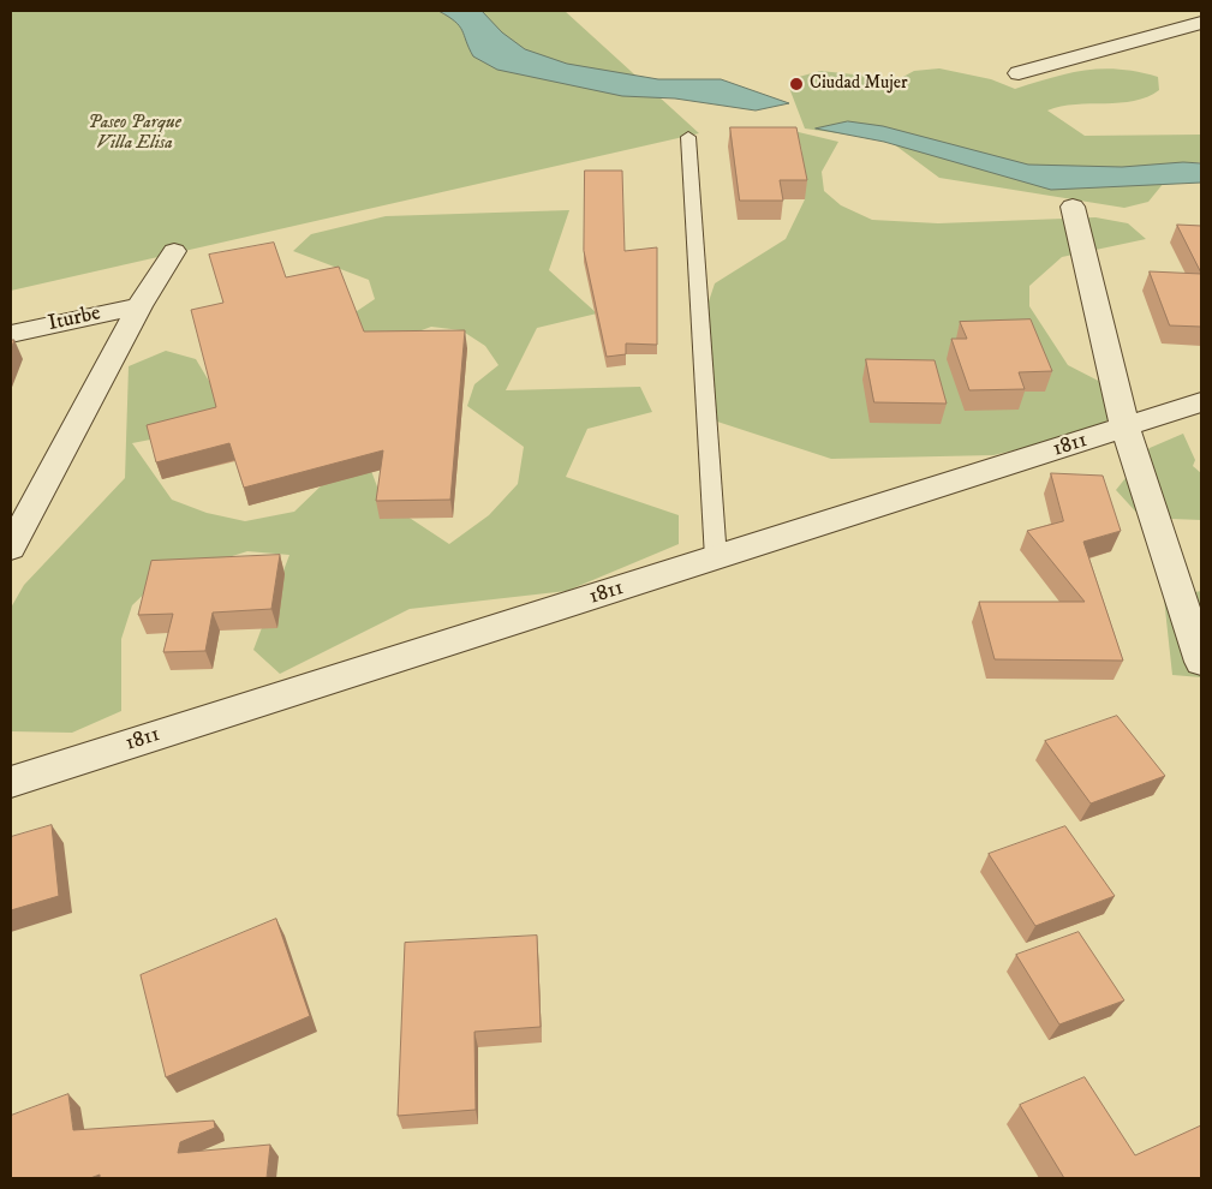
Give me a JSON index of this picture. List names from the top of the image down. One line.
{"streets":{"street":["Iturbe","1811"]},"parks":["Paseo Parque Villa Elisa"],"places":["Ciudad Mujer"]}
